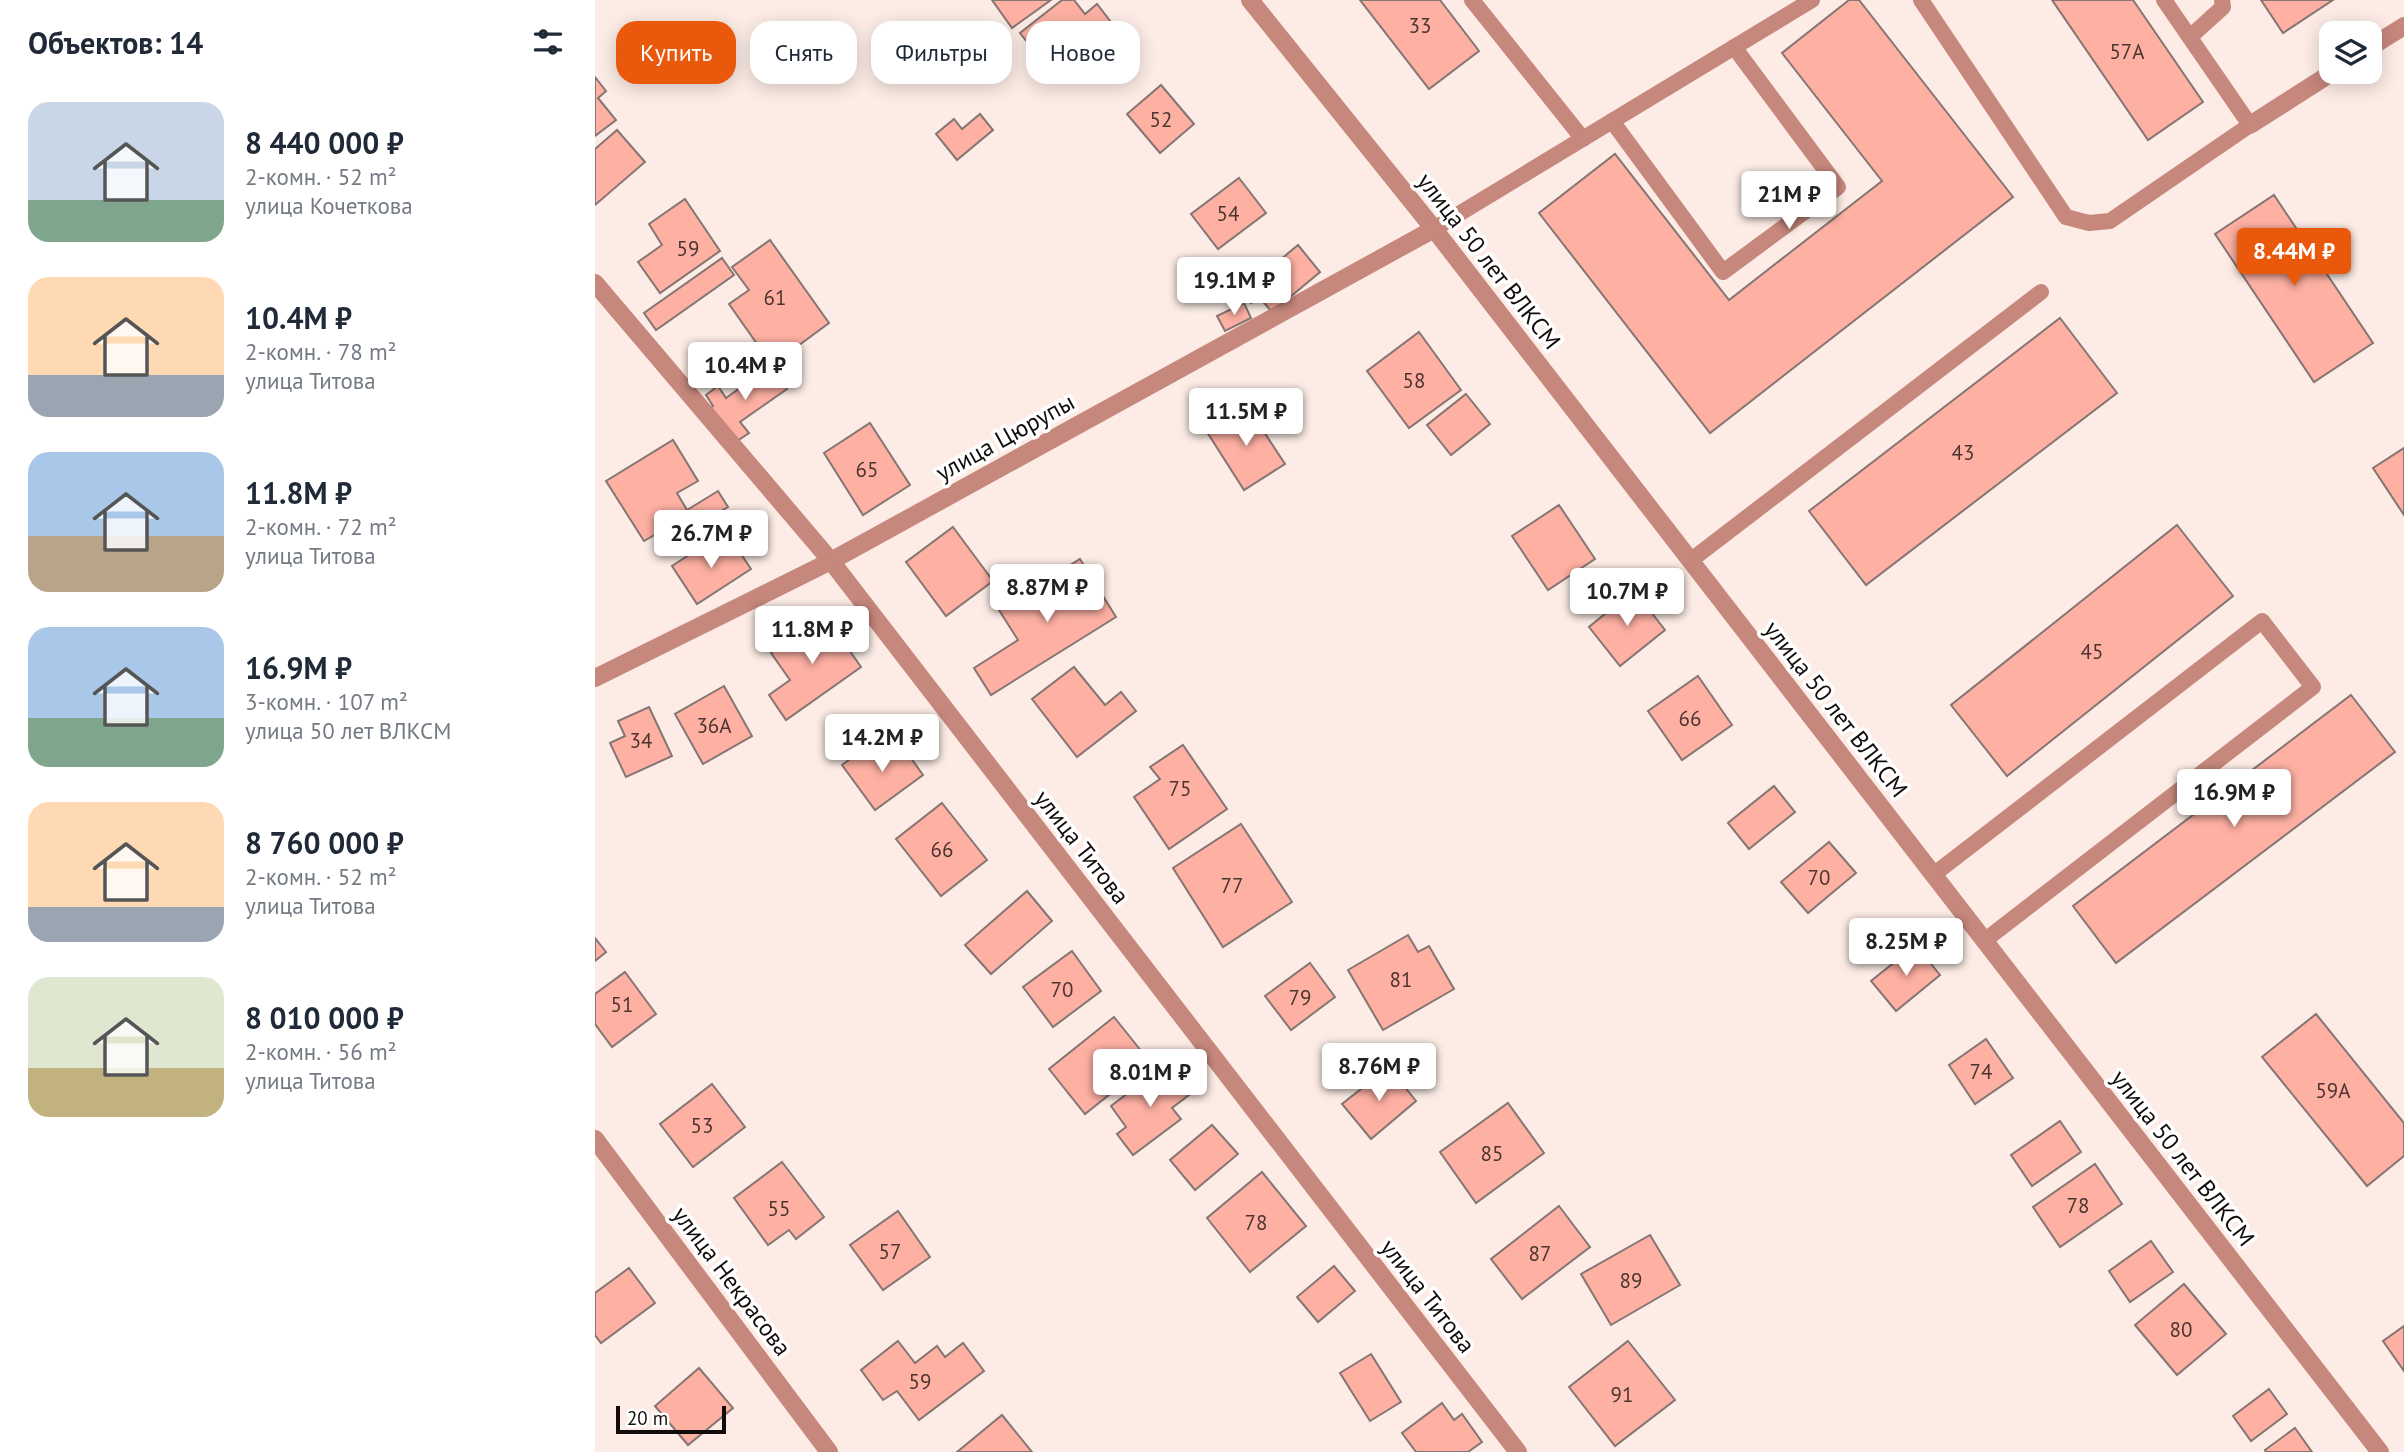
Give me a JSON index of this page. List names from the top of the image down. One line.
{"streets":{"street":["улица 50 лет ВЛКСМ","улица Цюрупы","улица Титова","улица Некрасова"]},"crossings":[["улица 50 лет ВЛКСМ","улица Цюрупы"],["улица Цюрупы","улица Титова"]],"house_numbers":["33","57А","52","54","59","61","58","43","65","45","66","36А","34","75","66","70","77","81","70","79","51","74","59А","53","85","78","55","78","57","87","89","80","59","91"],"scale_bar":"20 m","page":{"heading":"Объектов: 14","chip":["Купить","Снять","Фильтры","Новое"],"list":[{"name":"8 440 000 ₽","note":"2-комн. · 52 m² · улица Кочеткова"},{"name":"10.4M ₽","note":"2-комн. · 78 m² · улица Титова"},{"name":"11.8M ₽","note":"2-комн. · 72 m² · улица Титова"},{"name":"16.9M ₽","note":"3-комн. · 107 m² · улица 50 лет ВЛКСМ"},{"name":"8 760 000 ₽","note":"2-комн. · 52 m² · улица Титова"},{"name":"8 010 000 ₽","note":"2-комн. · 56 m² · улица Титова"}],"price":["21M ₽","8.44M ₽","19.1M ₽","10.4M ₽","11.5M ₽","26.7M ₽","8.87M ₽","10.7M ₽","11.8M ₽","14.2M ₽","16.9M ₽","8.25M ₽","8.76M ₽","8.01M ₽"],"scale":"20 m"}}
